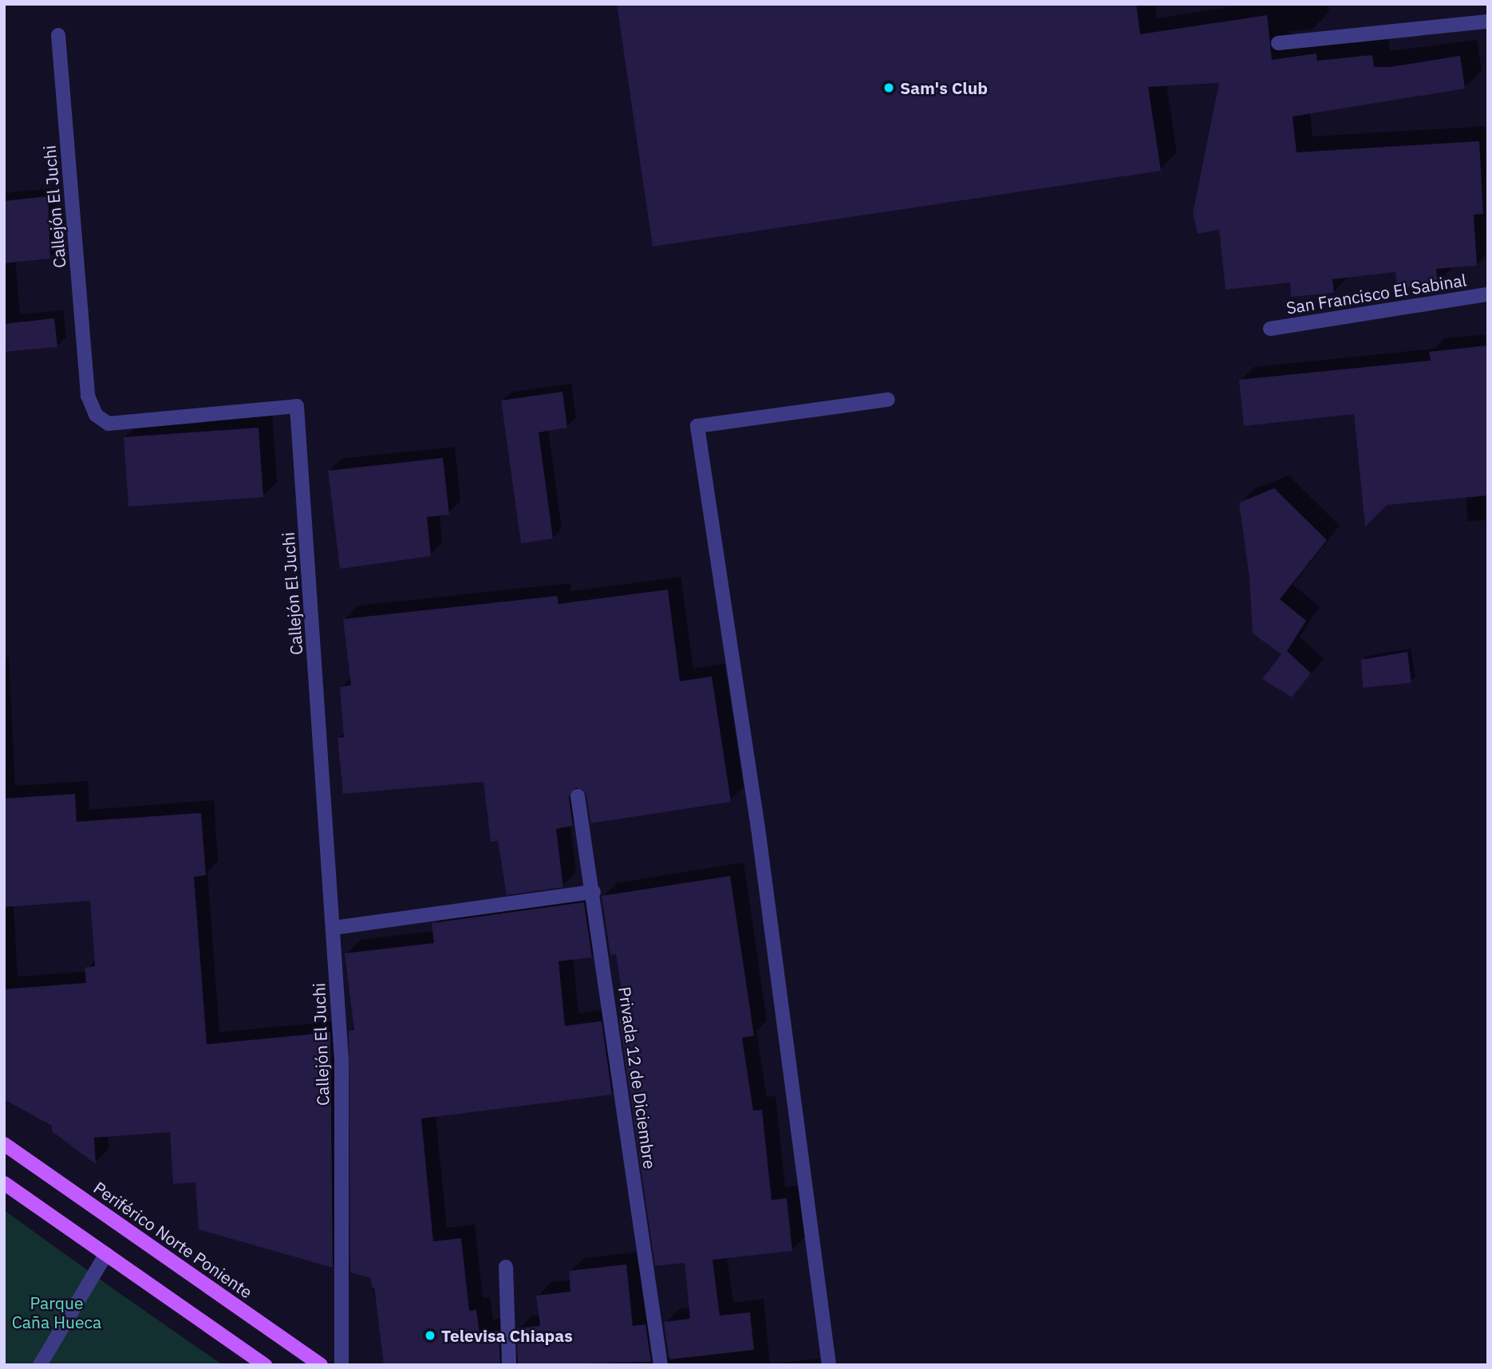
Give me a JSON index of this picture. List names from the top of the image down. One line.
{"streets":{"main road":["Periférico Norte Poniente"],"street":["Callejón El Juchi","San Francisco El Sabinal","Privada 12 de Diciembre"]},"parks":["Parque Caña Hueca"],"places":["Sam's Club","Televisa Chiapas"]}
